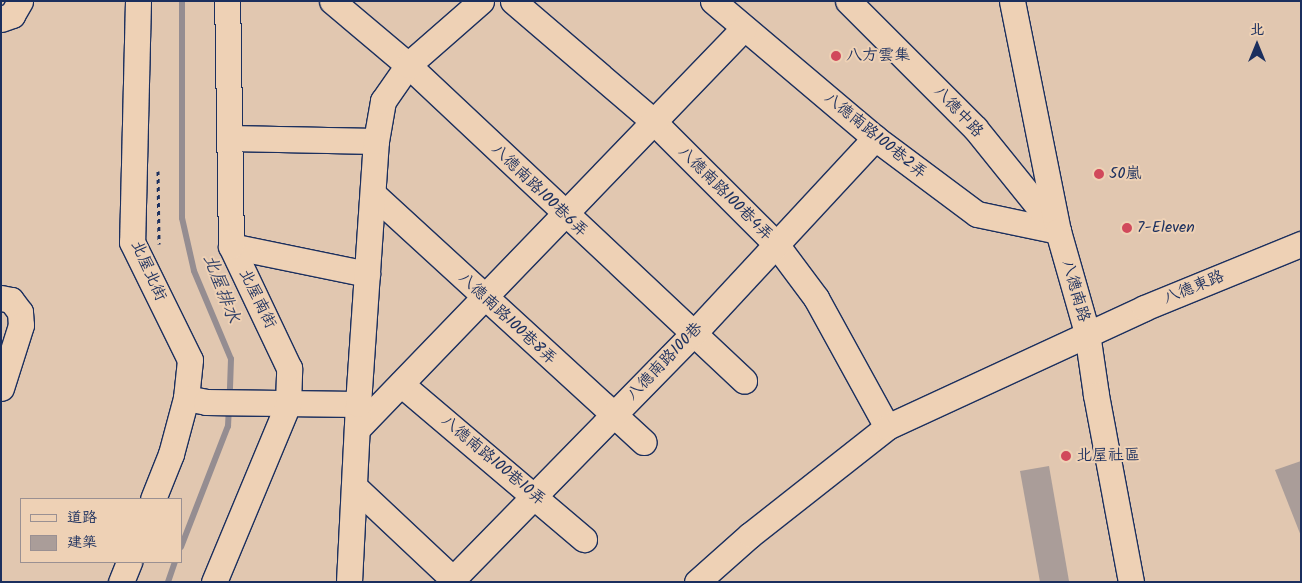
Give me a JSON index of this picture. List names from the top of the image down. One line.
{"streets":{"street":["八德中路","八德南路100巷2弄","八德南路100巷6弄","八德南路100巷4弄","北屋北街","八德東路","八德南路","北屋南街","八德南路100巷8弄","八德南路100巷","八德南路100巷10弄"]},"crossings":[["八德中路","八德南路100巷2弄"],["八德中路","八德南路"],["八德南路100巷2弄","八德南路"],["八德南路100巷2弄","八德南路100巷"],["八德南路100巷6弄","八德南路100巷"],["八德南路100巷4弄","八德南路100巷"],["八德東路","八德南路"],["八德南路100巷8弄","八德南路100巷"],["八德南路100巷","八德南路100巷10弄"]],"water":["北屋排水"],"places":["八方雲集","50嵐","7-Eleven","北屋社區"],"legend":["道路","建築"],"north":"top"}
